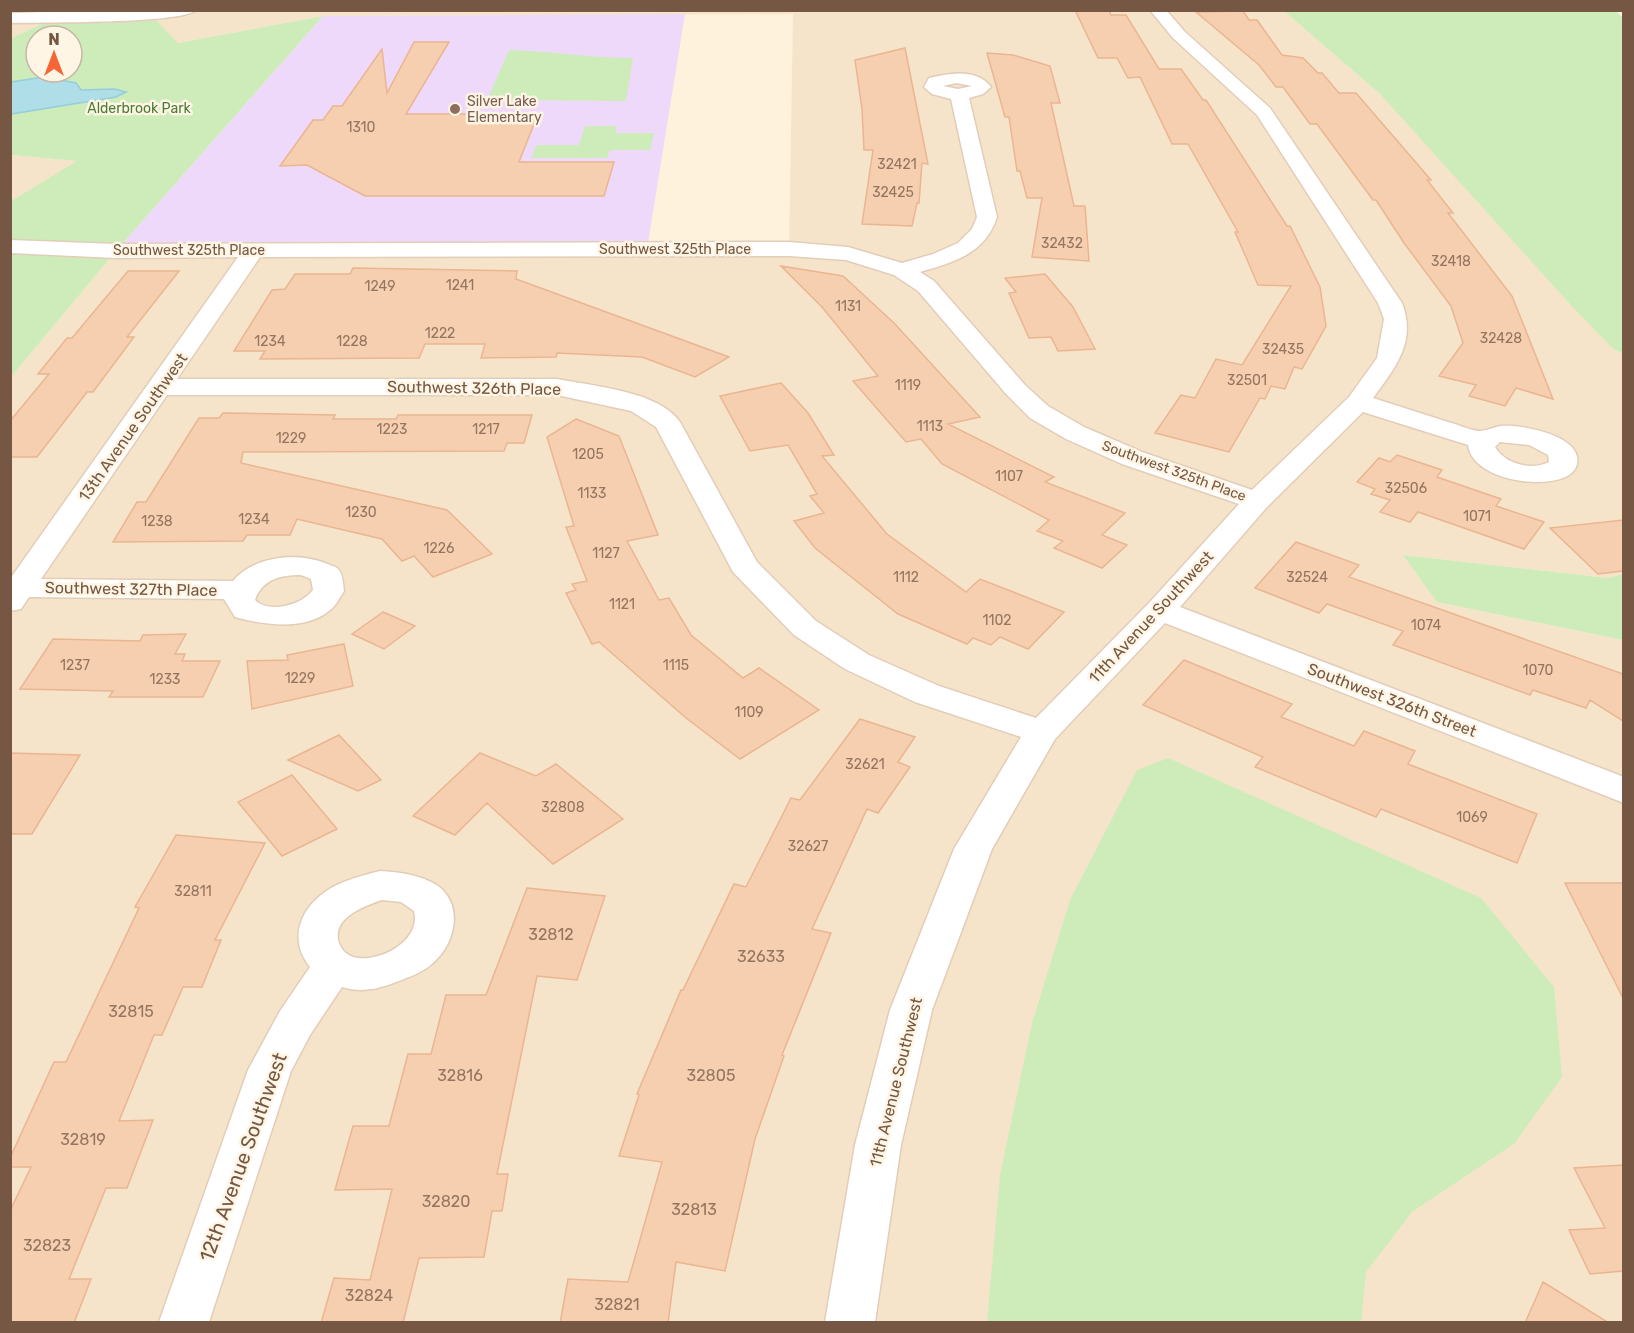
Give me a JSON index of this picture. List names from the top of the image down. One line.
{"streets":{"street":["Southwest 325th Place","Southwest 326th Place","13th Avenue Southwest","Southwest 327th Place","11th Avenue Southwest","Southwest 326th Street","12th Avenue Southwest"]},"crossings":[["Southwest 325th Place","13th Avenue Southwest"],["Southwest 325th Place","11th Avenue Southwest"],["Southwest 326th Place","13th Avenue Southwest"],["Southwest 326th Place","11th Avenue Southwest"],["13th Avenue Southwest","Southwest 327th Place"],["11th Avenue Southwest","Southwest 326th Street"]],"parks":["Alderbrook Park"],"places":["Silver Lake Elementary"],"house_numbers":["1310","32421","32425","32432","32418","1241","1249","1131","1222","32428","1234","1228","32435","32501","1119","1113","1223","1217","1229","1205","1107","32506","1133","1230","1071","1234","1238","1226","1127","1112","32524","1121","1102","1074","1237","1115","1070","1229","1233","1109","32621","32808","1069","32627","32811","32812","32633","32815","32816","32805","32819","32820","32813","32823","32824","32821"],"north":"top"}
